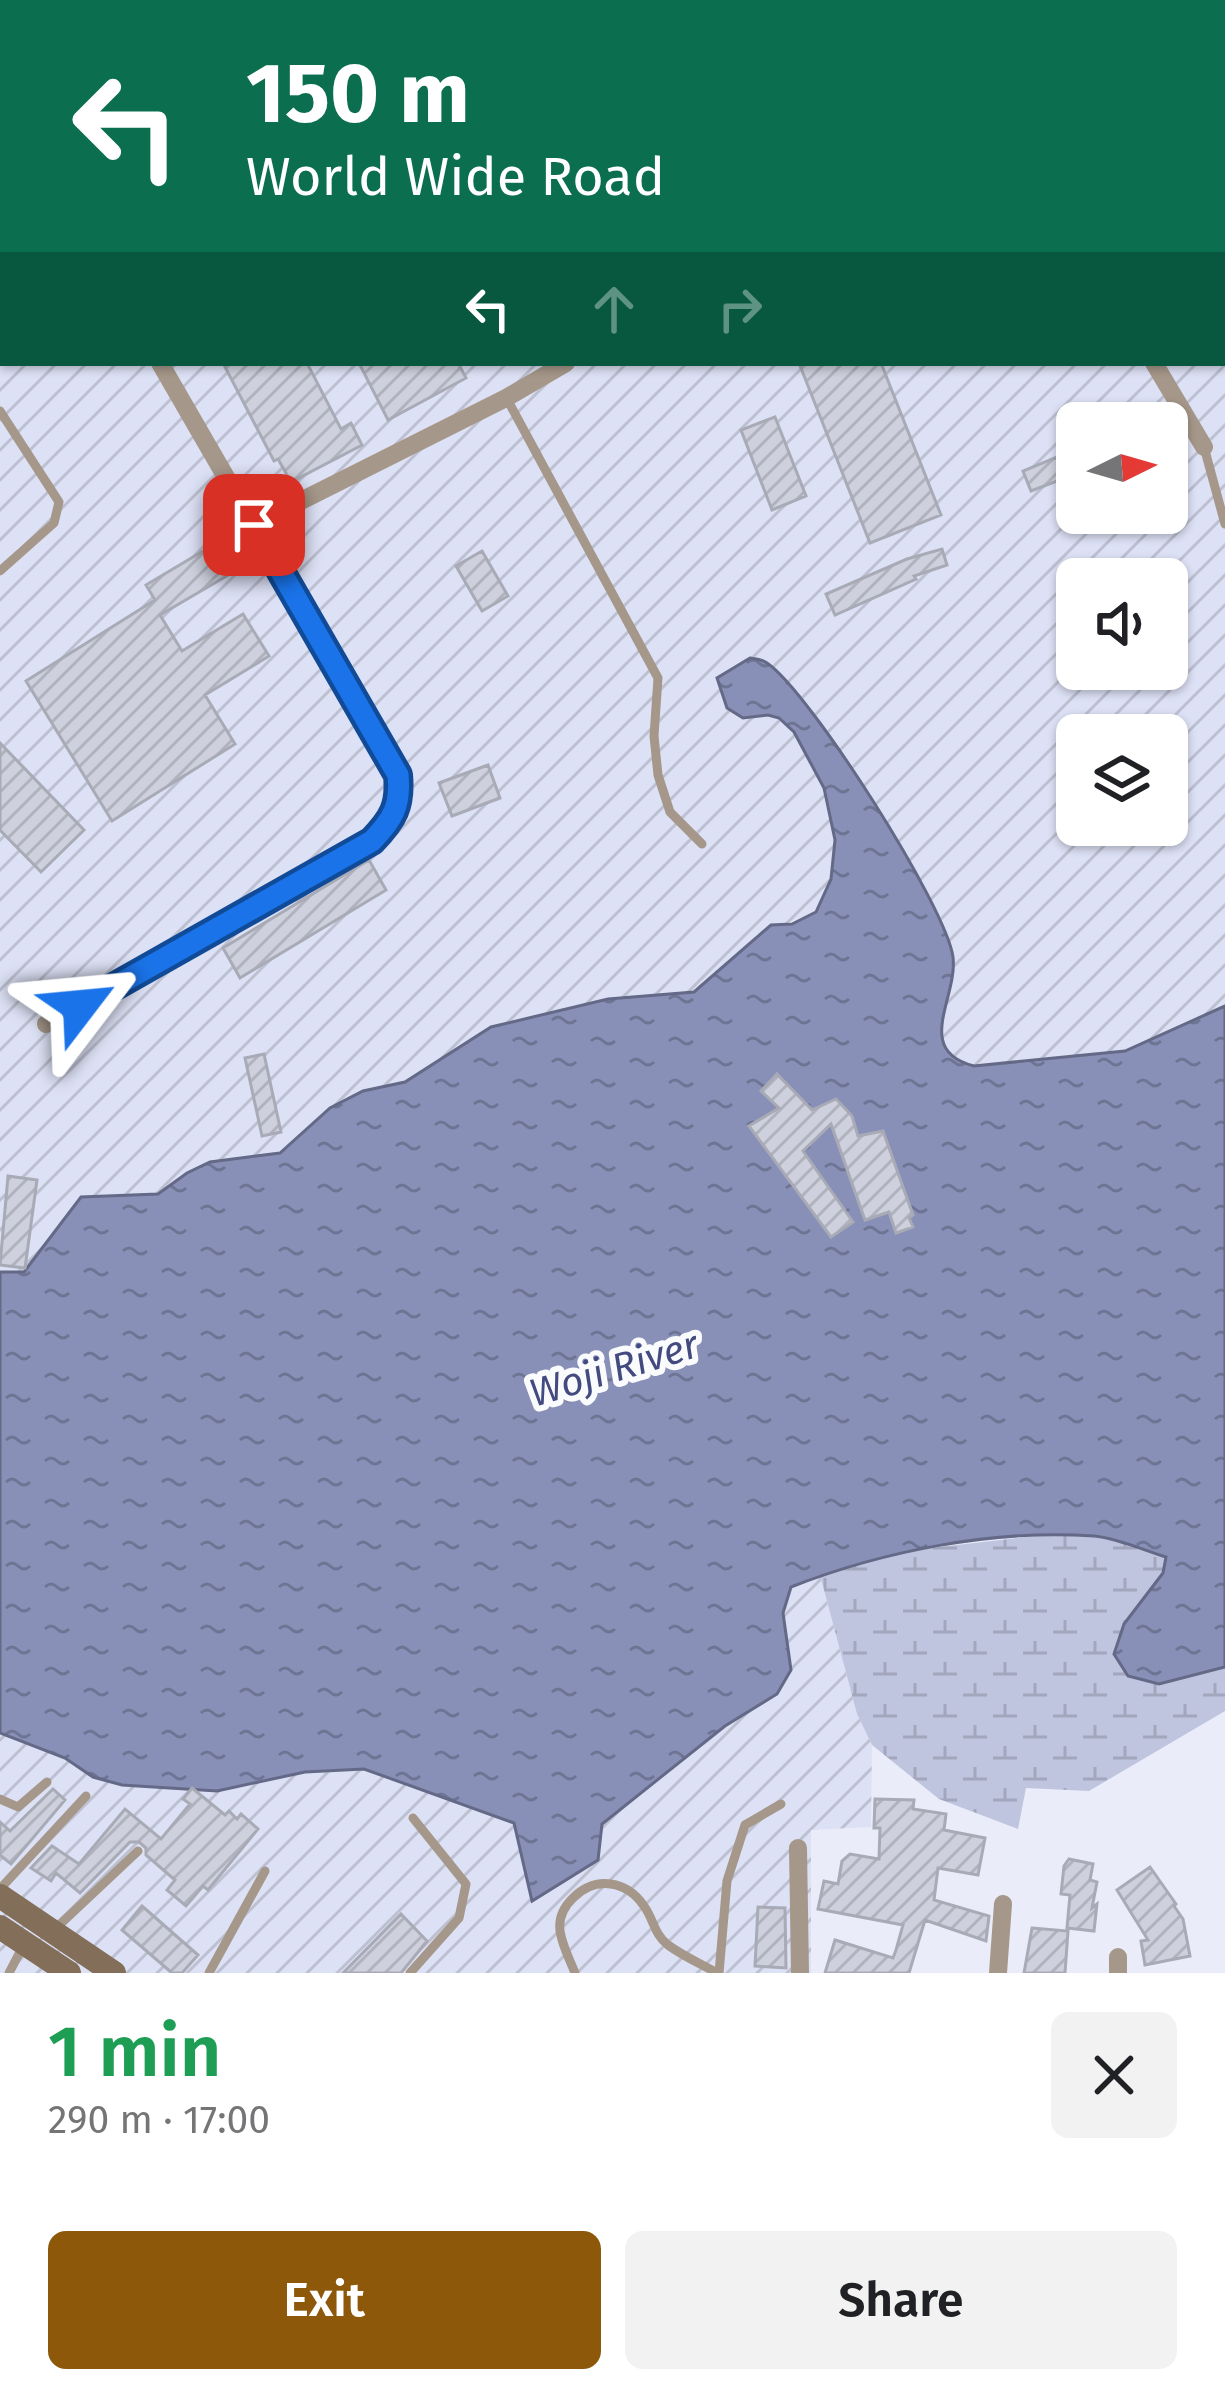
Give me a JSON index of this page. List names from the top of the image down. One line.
{"water":["Woji River"],"north":"right","page":{"turn":["150 m","World Wide Road"],"heading":["1 min","290 m · 17:00"],"buttons":["Exit","Share"]}}
